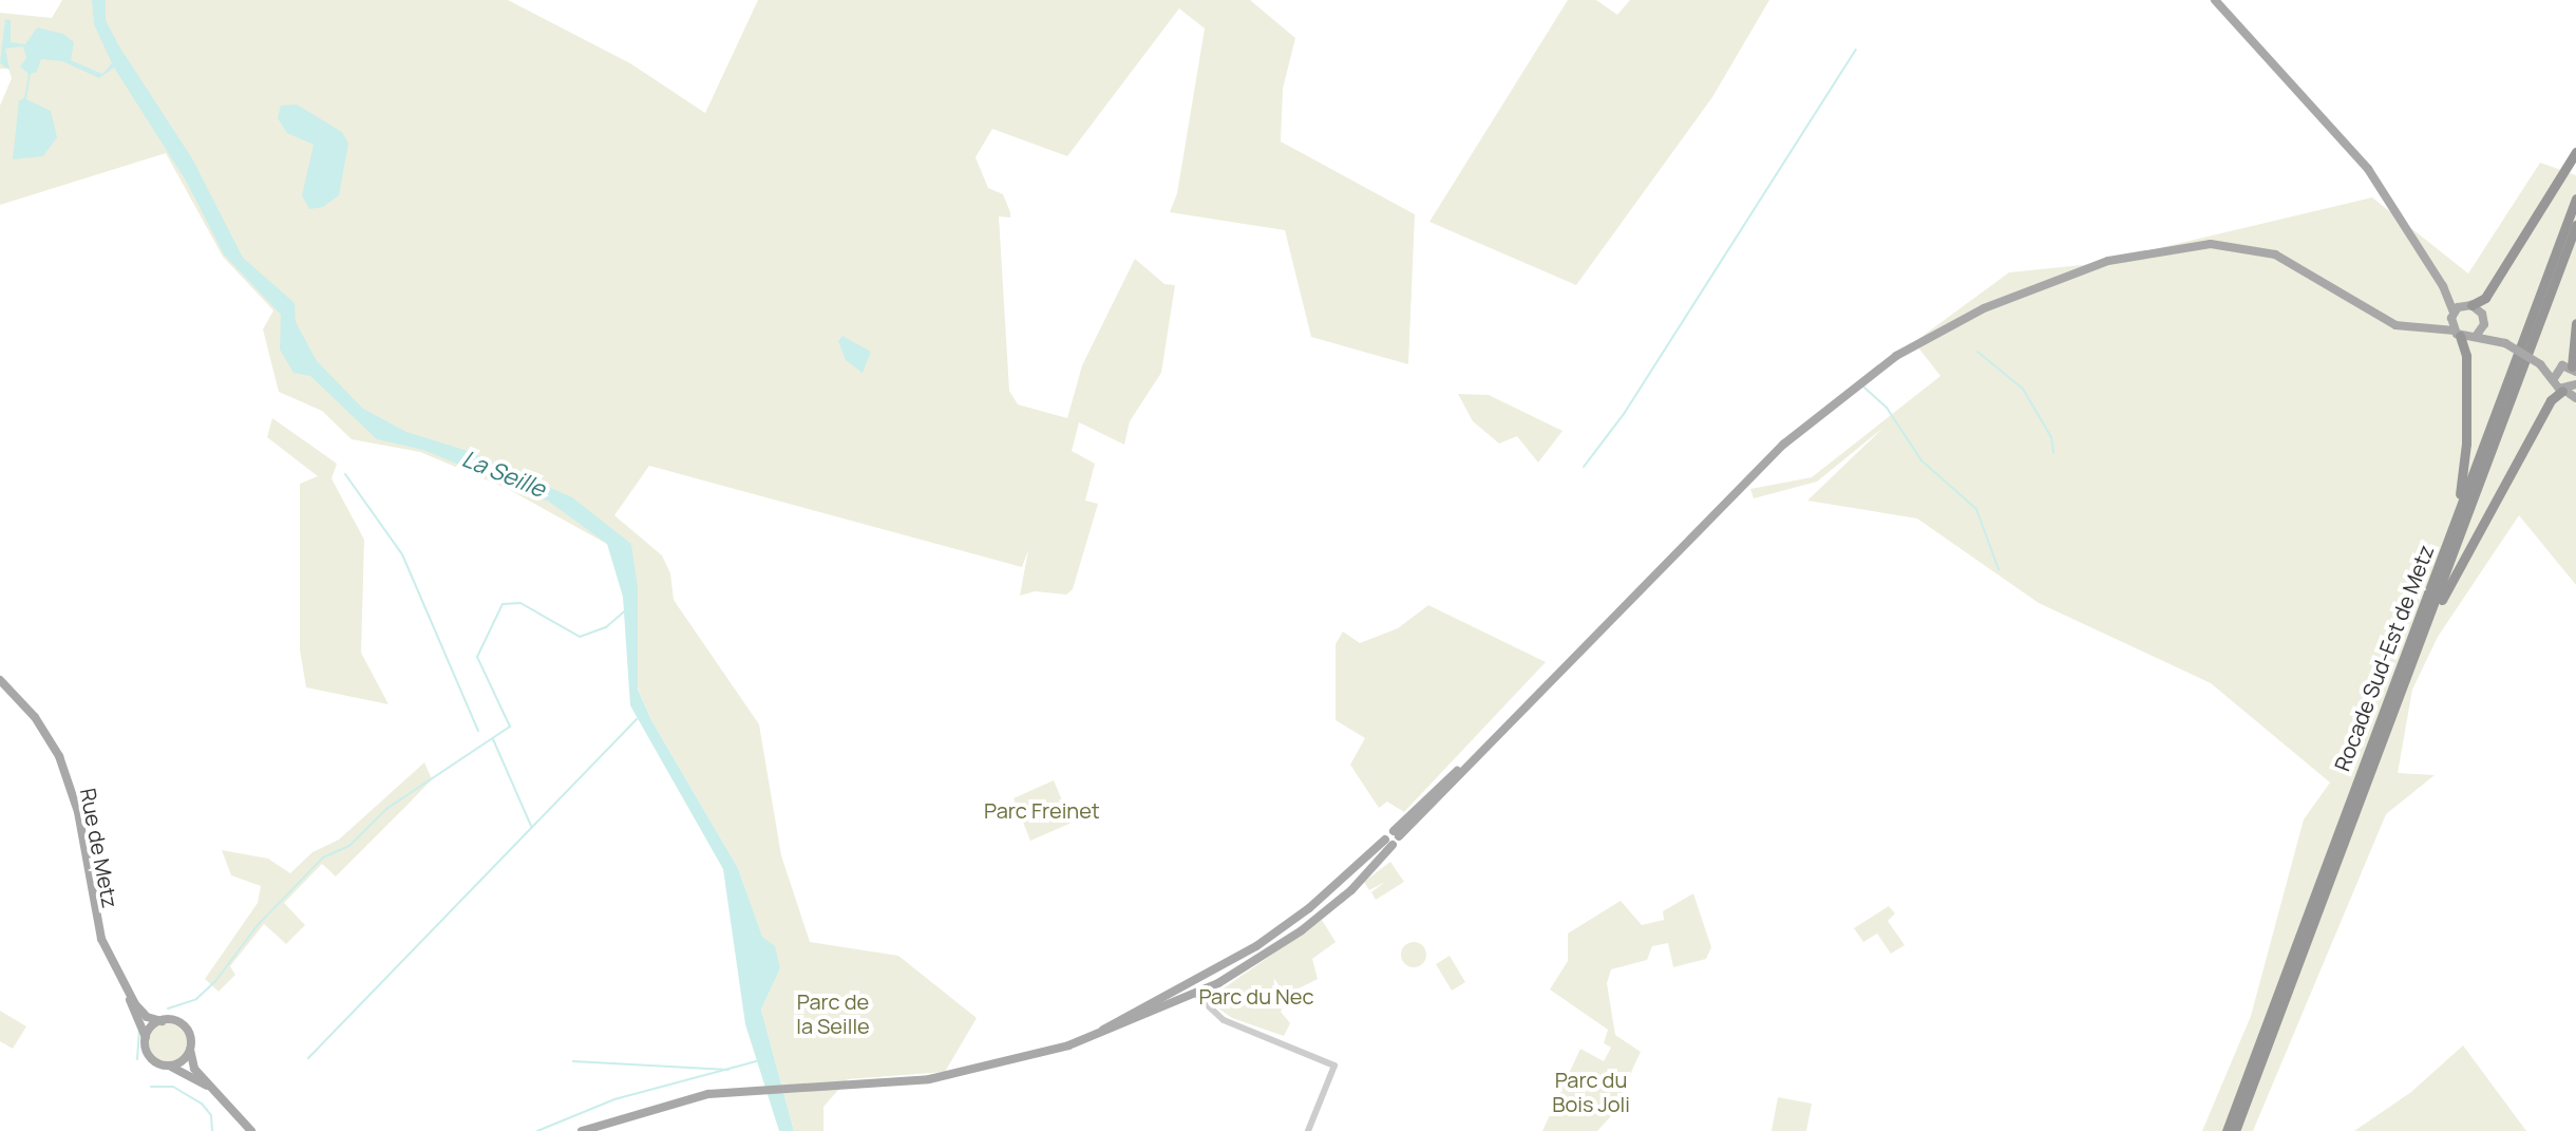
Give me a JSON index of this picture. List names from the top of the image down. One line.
{"streets":{"highway":["Rocade Sud-Est de Metz"],"main road":["Rue de Metz"]},"water":["La Seille"],"parks":["Parc Freinet","Parc du Nec","Parc de la Seille","Parc du Bois Joli"]}
